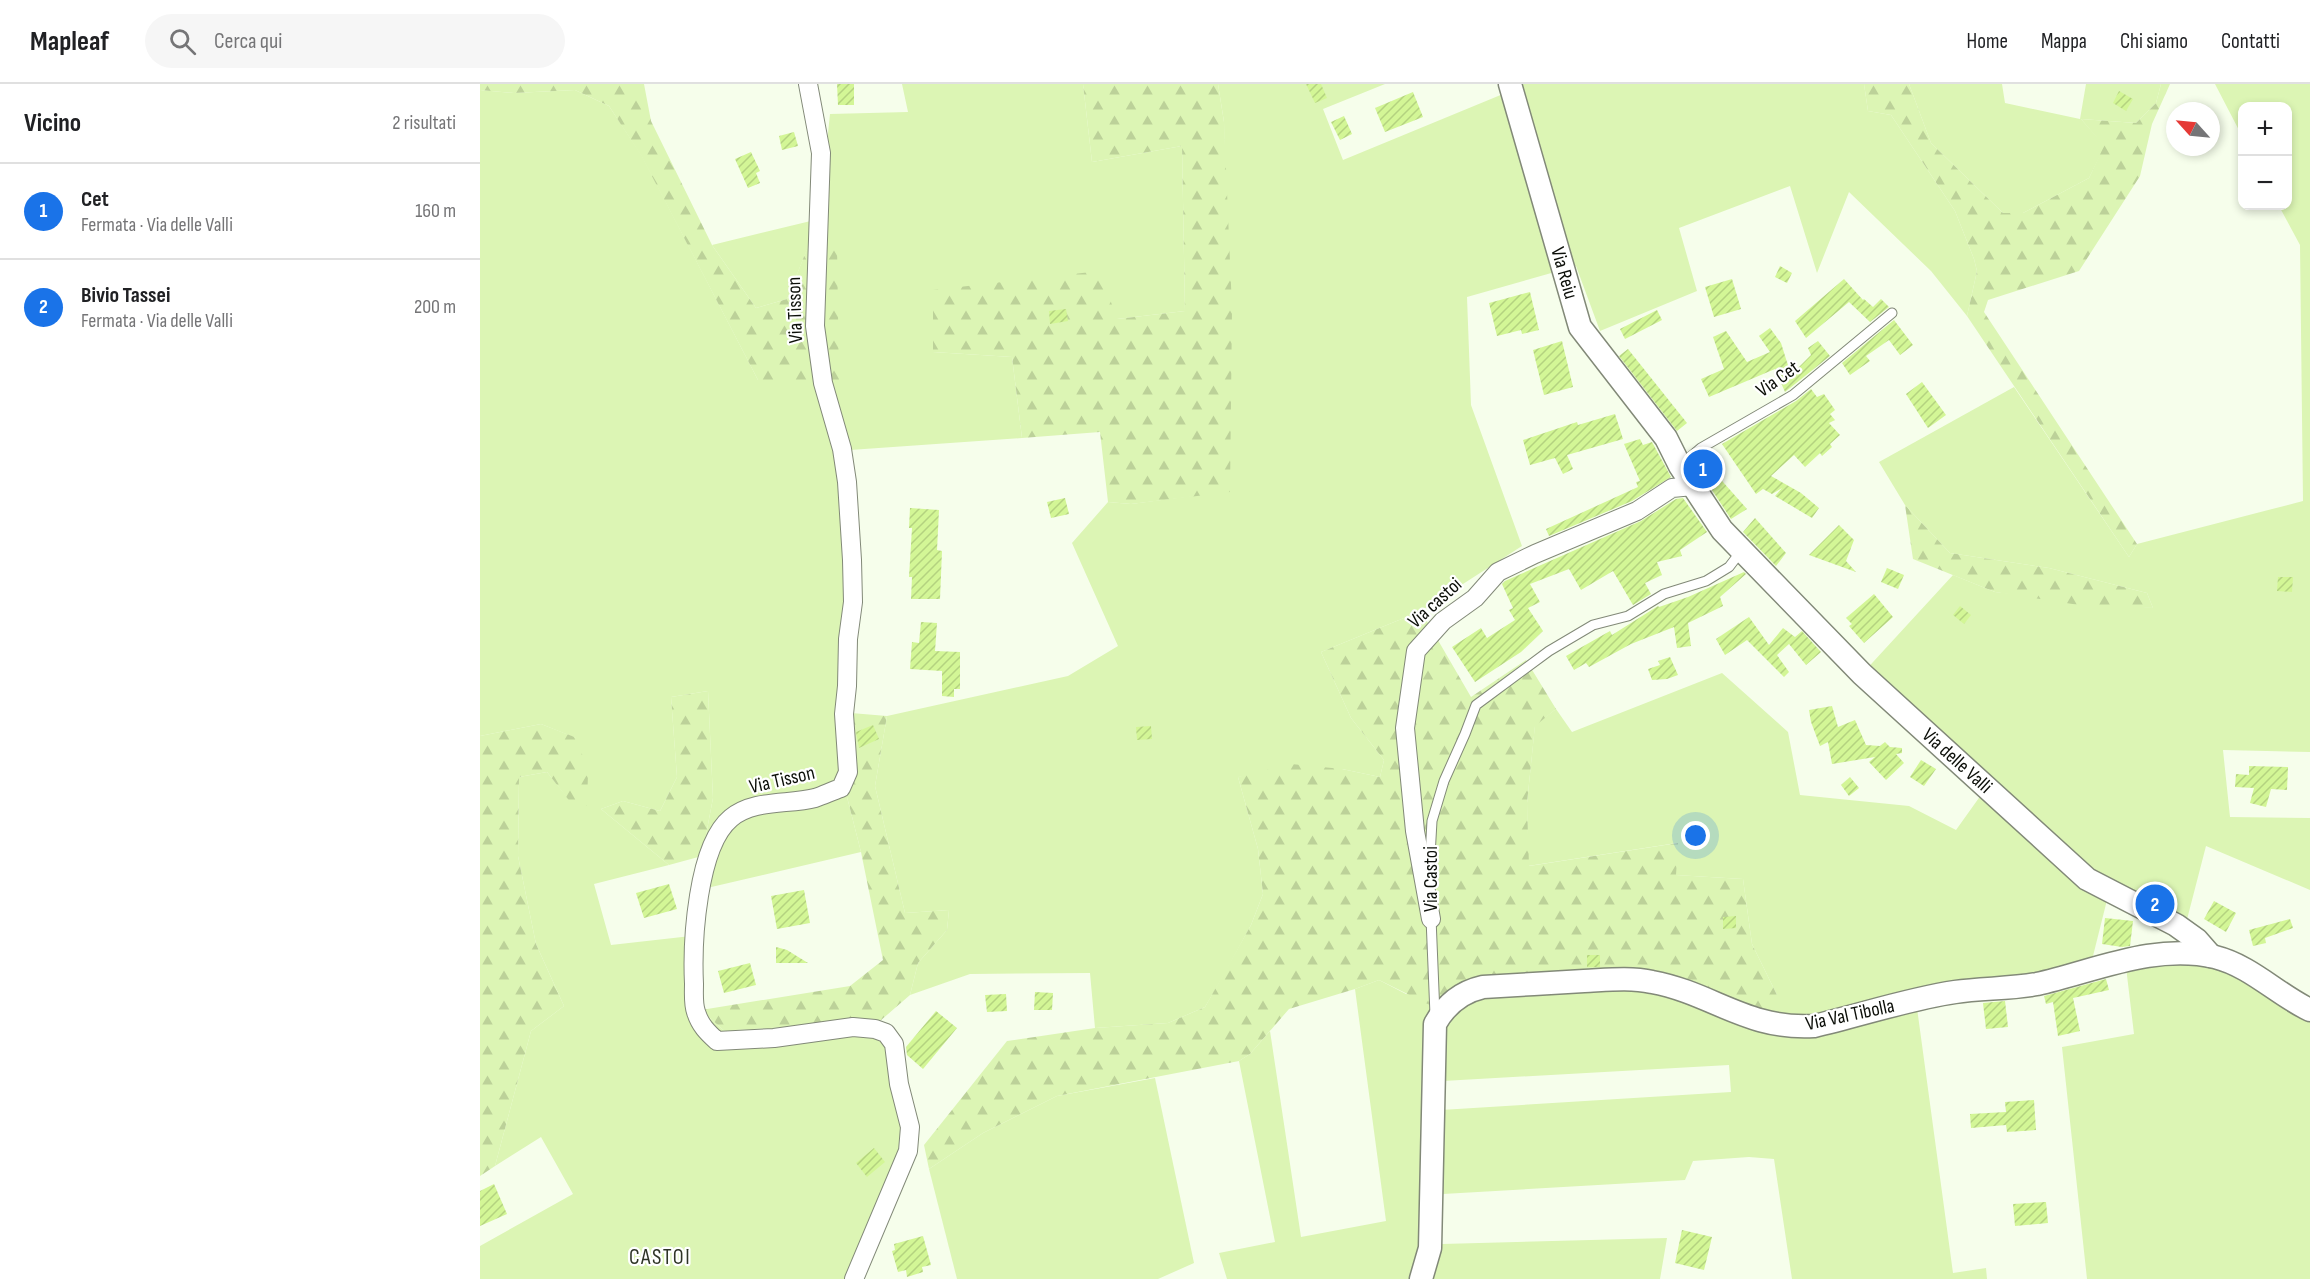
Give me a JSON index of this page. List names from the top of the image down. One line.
{"streets":{"street":["Via Reiu","Via Tisson","Via castoi","Via delle Valli","Via Castoi","Via Val Tibolla"],"lane":["Via Cet"]},"crossings":[["Via Reiu","Via delle Valli"],["Via Cet","Via delle Valli"],["Via castoi","Via delle Valli"],["Via castoi","Via Castoi"],["Via delle Valli","Via Castoi"],["Via delle Valli","Via Val Tibolla"],["Via Castoi","Via Val Tibolla"]],"districts":["CASTOI"],"north":"top left","page":{"header":"Mapleaf","search":"Cerca qui","nav":["Home","Mappa","Chi siamo","Contatti"],"heading":["Vicino","2 risultati"],"map_buttons":["+","−"],"list":[{"mark":"1","name":"Cet","note":"Fermata · Via delle Valli","value":"160 m"},{"mark":"2","name":"Bivio Tassei","note":"Fermata · Via delle Valli","value":"200 m"}],"pins":["1","2"]}}
